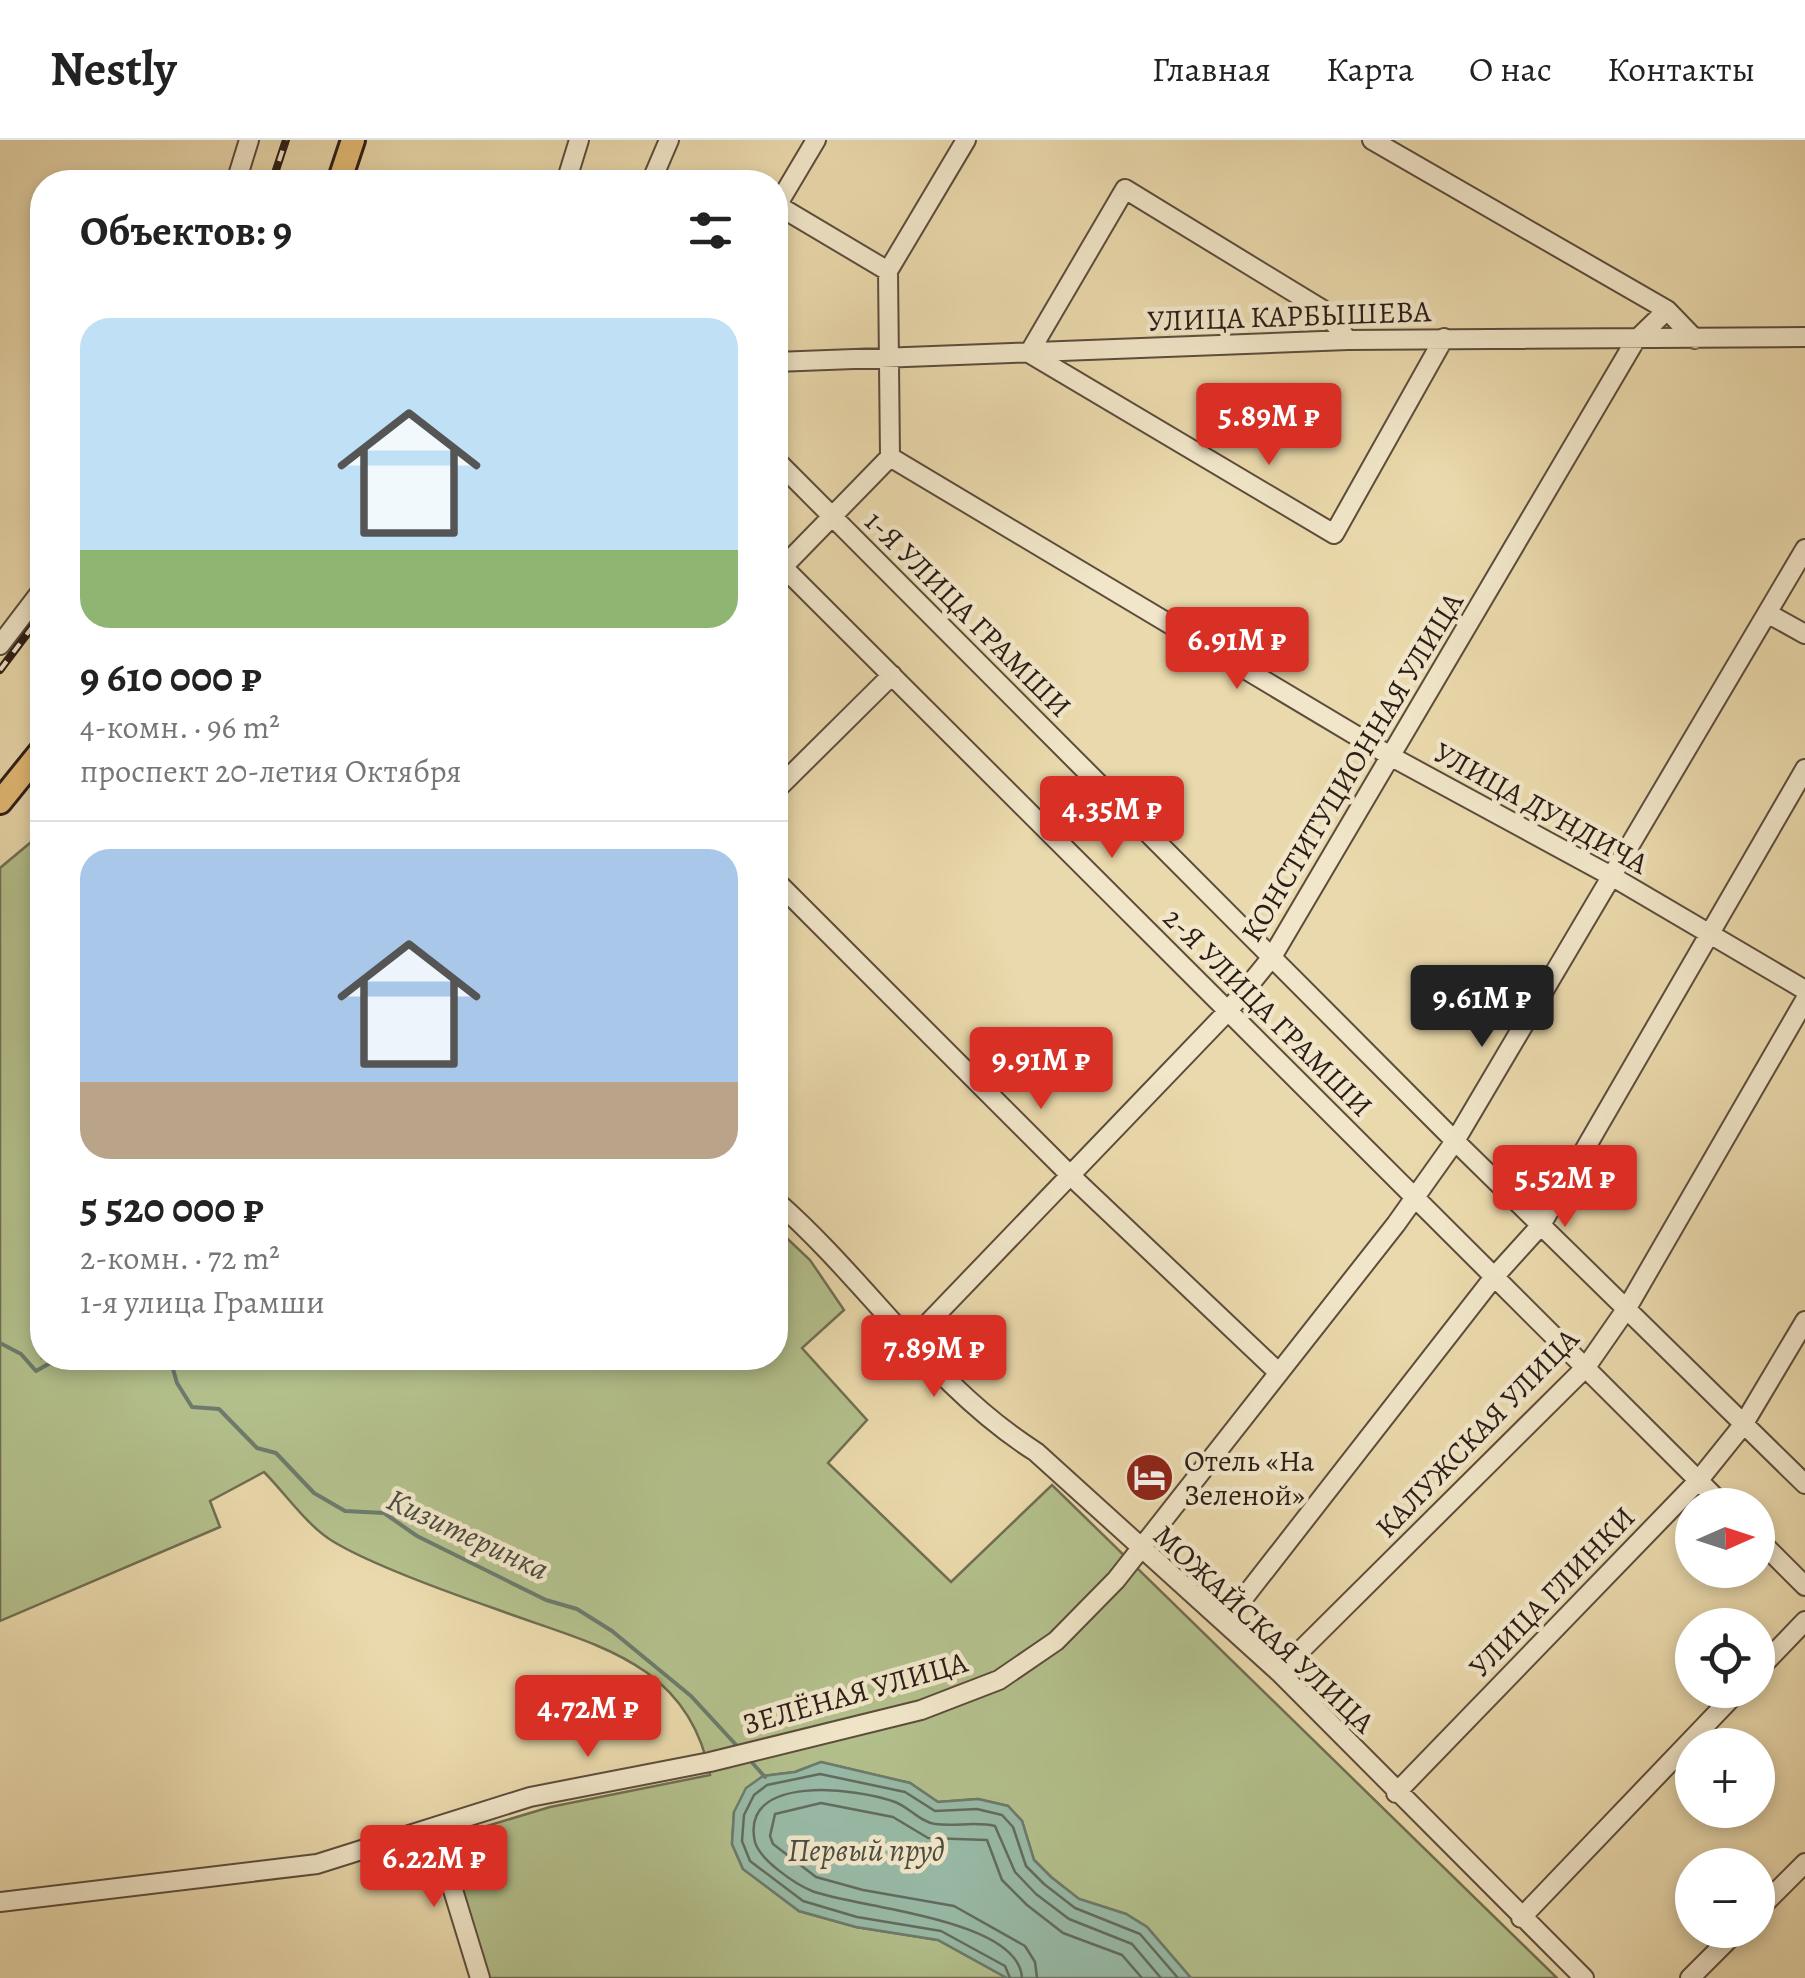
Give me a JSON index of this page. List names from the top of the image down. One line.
{"streets":{"street":["УЛИЦА КАРБЫШЕВА","1-Я УЛИЦА ГРАМШИ","КОНСТИТУЦИОННАЯ УЛИЦА","УЛИЦА ДУНДИЧА","2-Я УЛИЦА ГРАМШИ","КАЛУЖСКАЯ УЛИЦА","УЛИЦА ГЛИНКИ","МОЖАЙСКАЯ УЛИЦА","ЗЕЛЁНАЯ УЛИЦА"]},"crossings":[["УЛИЦА КАРБЫШЕВА","КОНСТИТУЦИОННАЯ УЛИЦА"],["1-Я УЛИЦА ГРАМШИ","КОНСТИТУЦИОННАЯ УЛИЦА"],["1-Я УЛИЦА ГРАМШИ","КАЛУЖСКАЯ УЛИЦА"],["1-Я УЛИЦА ГРАМШИ","УЛИЦА ГЛИНКИ"],["1-Я УЛИЦА ГРАМШИ","ЗЕЛЁНАЯ УЛИЦА"],["КОНСТИТУЦИОННАЯ УЛИЦА","УЛИЦА ДУНДИЧА"],["КОНСТИТУЦИОННАЯ УЛИЦА","2-Я УЛИЦА ГРАМШИ"],["КОНСТИТУЦИОННАЯ УЛИЦА","МОЖАЙСКАЯ УЛИЦА"],["УЛИЦА ДУНДИЧА","ЗЕЛЁНАЯ УЛИЦА"],["2-Я УЛИЦА ГРАМШИ","КАЛУЖСКАЯ УЛИЦА"],["2-Я УЛИЦА ГРАМШИ","УЛИЦА ГЛИНКИ"],["2-Я УЛИЦА ГРАМШИ","ЗЕЛЁНАЯ УЛИЦА"],["КАЛУЖСКАЯ УЛИЦА","МОЖАЙСКАЯ УЛИЦА"],["УЛИЦА ГЛИНКИ","МОЖАЙСКАЯ УЛИЦА"],["МОЖАЙСКАЯ УЛИЦА","ЗЕЛЁНАЯ УЛИЦА"]],"water":["Кизитеринка","Первый пруд"],"places":{"hotel":["Отель «На Зеленой»"]},"north":"right","page":{"header":"Nestly","nav":["Главная","Карта","О нас","Контакты"],"heading":"Объектов: 9","list":[{"name":"9 610 000 ₽","note":"4-комн. · 96 m² · проспект 20-летия Октября"},{"name":"5 520 000 ₽","note":"2-комн. · 72 m² · 1-я улица Грамши"}],"price":["5.89M ₽","6.91M ₽","4.35M ₽","9.61M ₽","9.91M ₽","5.52M ₽","7.89M ₽","4.72M ₽","6.22M ₽"],"map_buttons":["+","−"]}}
